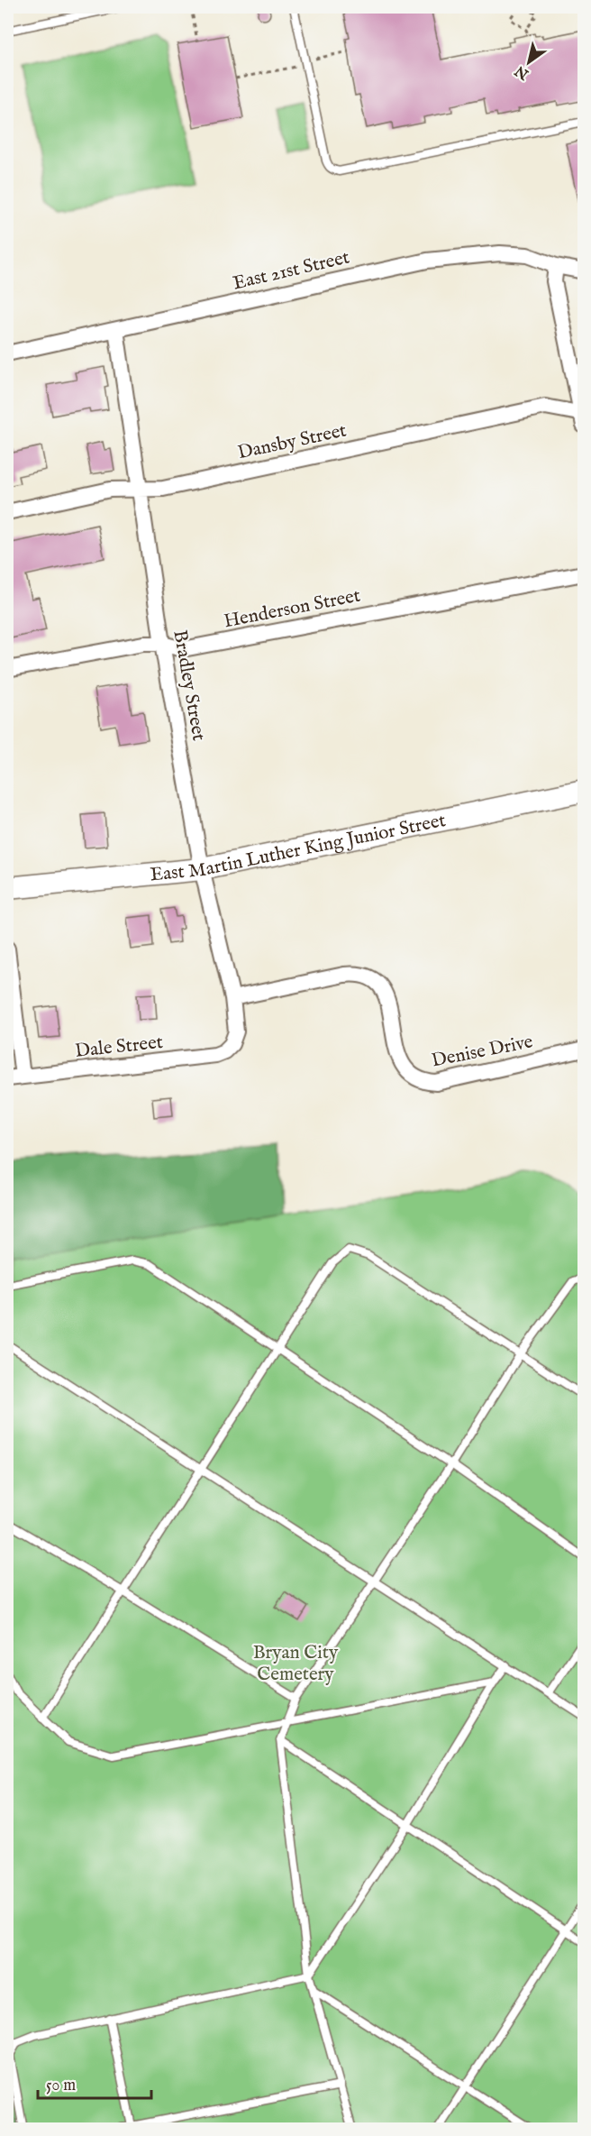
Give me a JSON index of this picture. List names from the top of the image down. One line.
{"streets":{"street":["East 21st Street","Dansby Street","Henderson Street","Bradley Street","East Martin Luther King Junior Street","Dale Street","Denise Drive"]},"crossings":[["East 21st Street","Bradley Street"],["Dansby Street","Bradley Street"],["Henderson Street","Bradley Street"],["Bradley Street","East Martin Luther King Junior Street"],["Bradley Street","Dale Street"],["Bradley Street","Denise Drive"]],"parks":["Bryan City Cemetery"],"scale_bar":"50 m","north":"bottom left"}
